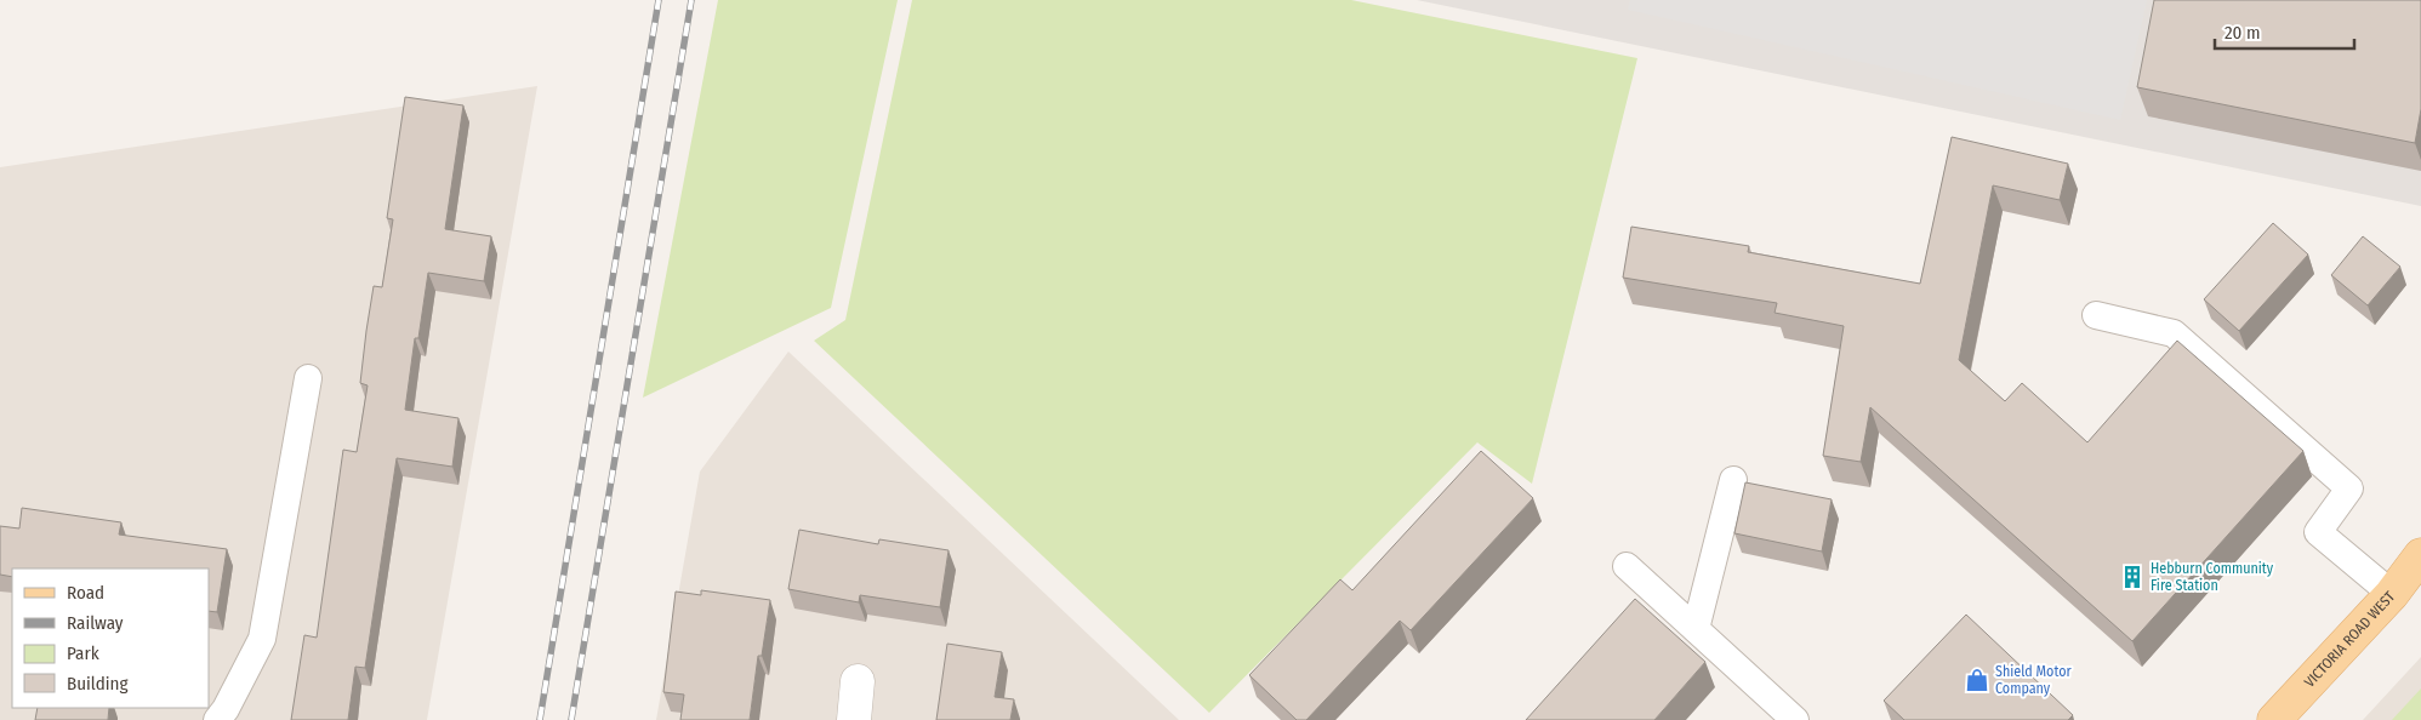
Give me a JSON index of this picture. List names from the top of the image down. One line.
{"streets":{"main road":["VICTORIA ROAD WEST"]},"places":{"building":["Hebburn Community Fire Station"],"shop":["Shield Motor Company"]},"legend":["Road","Railway","Park","Building"],"scale_bar":"20 m"}
